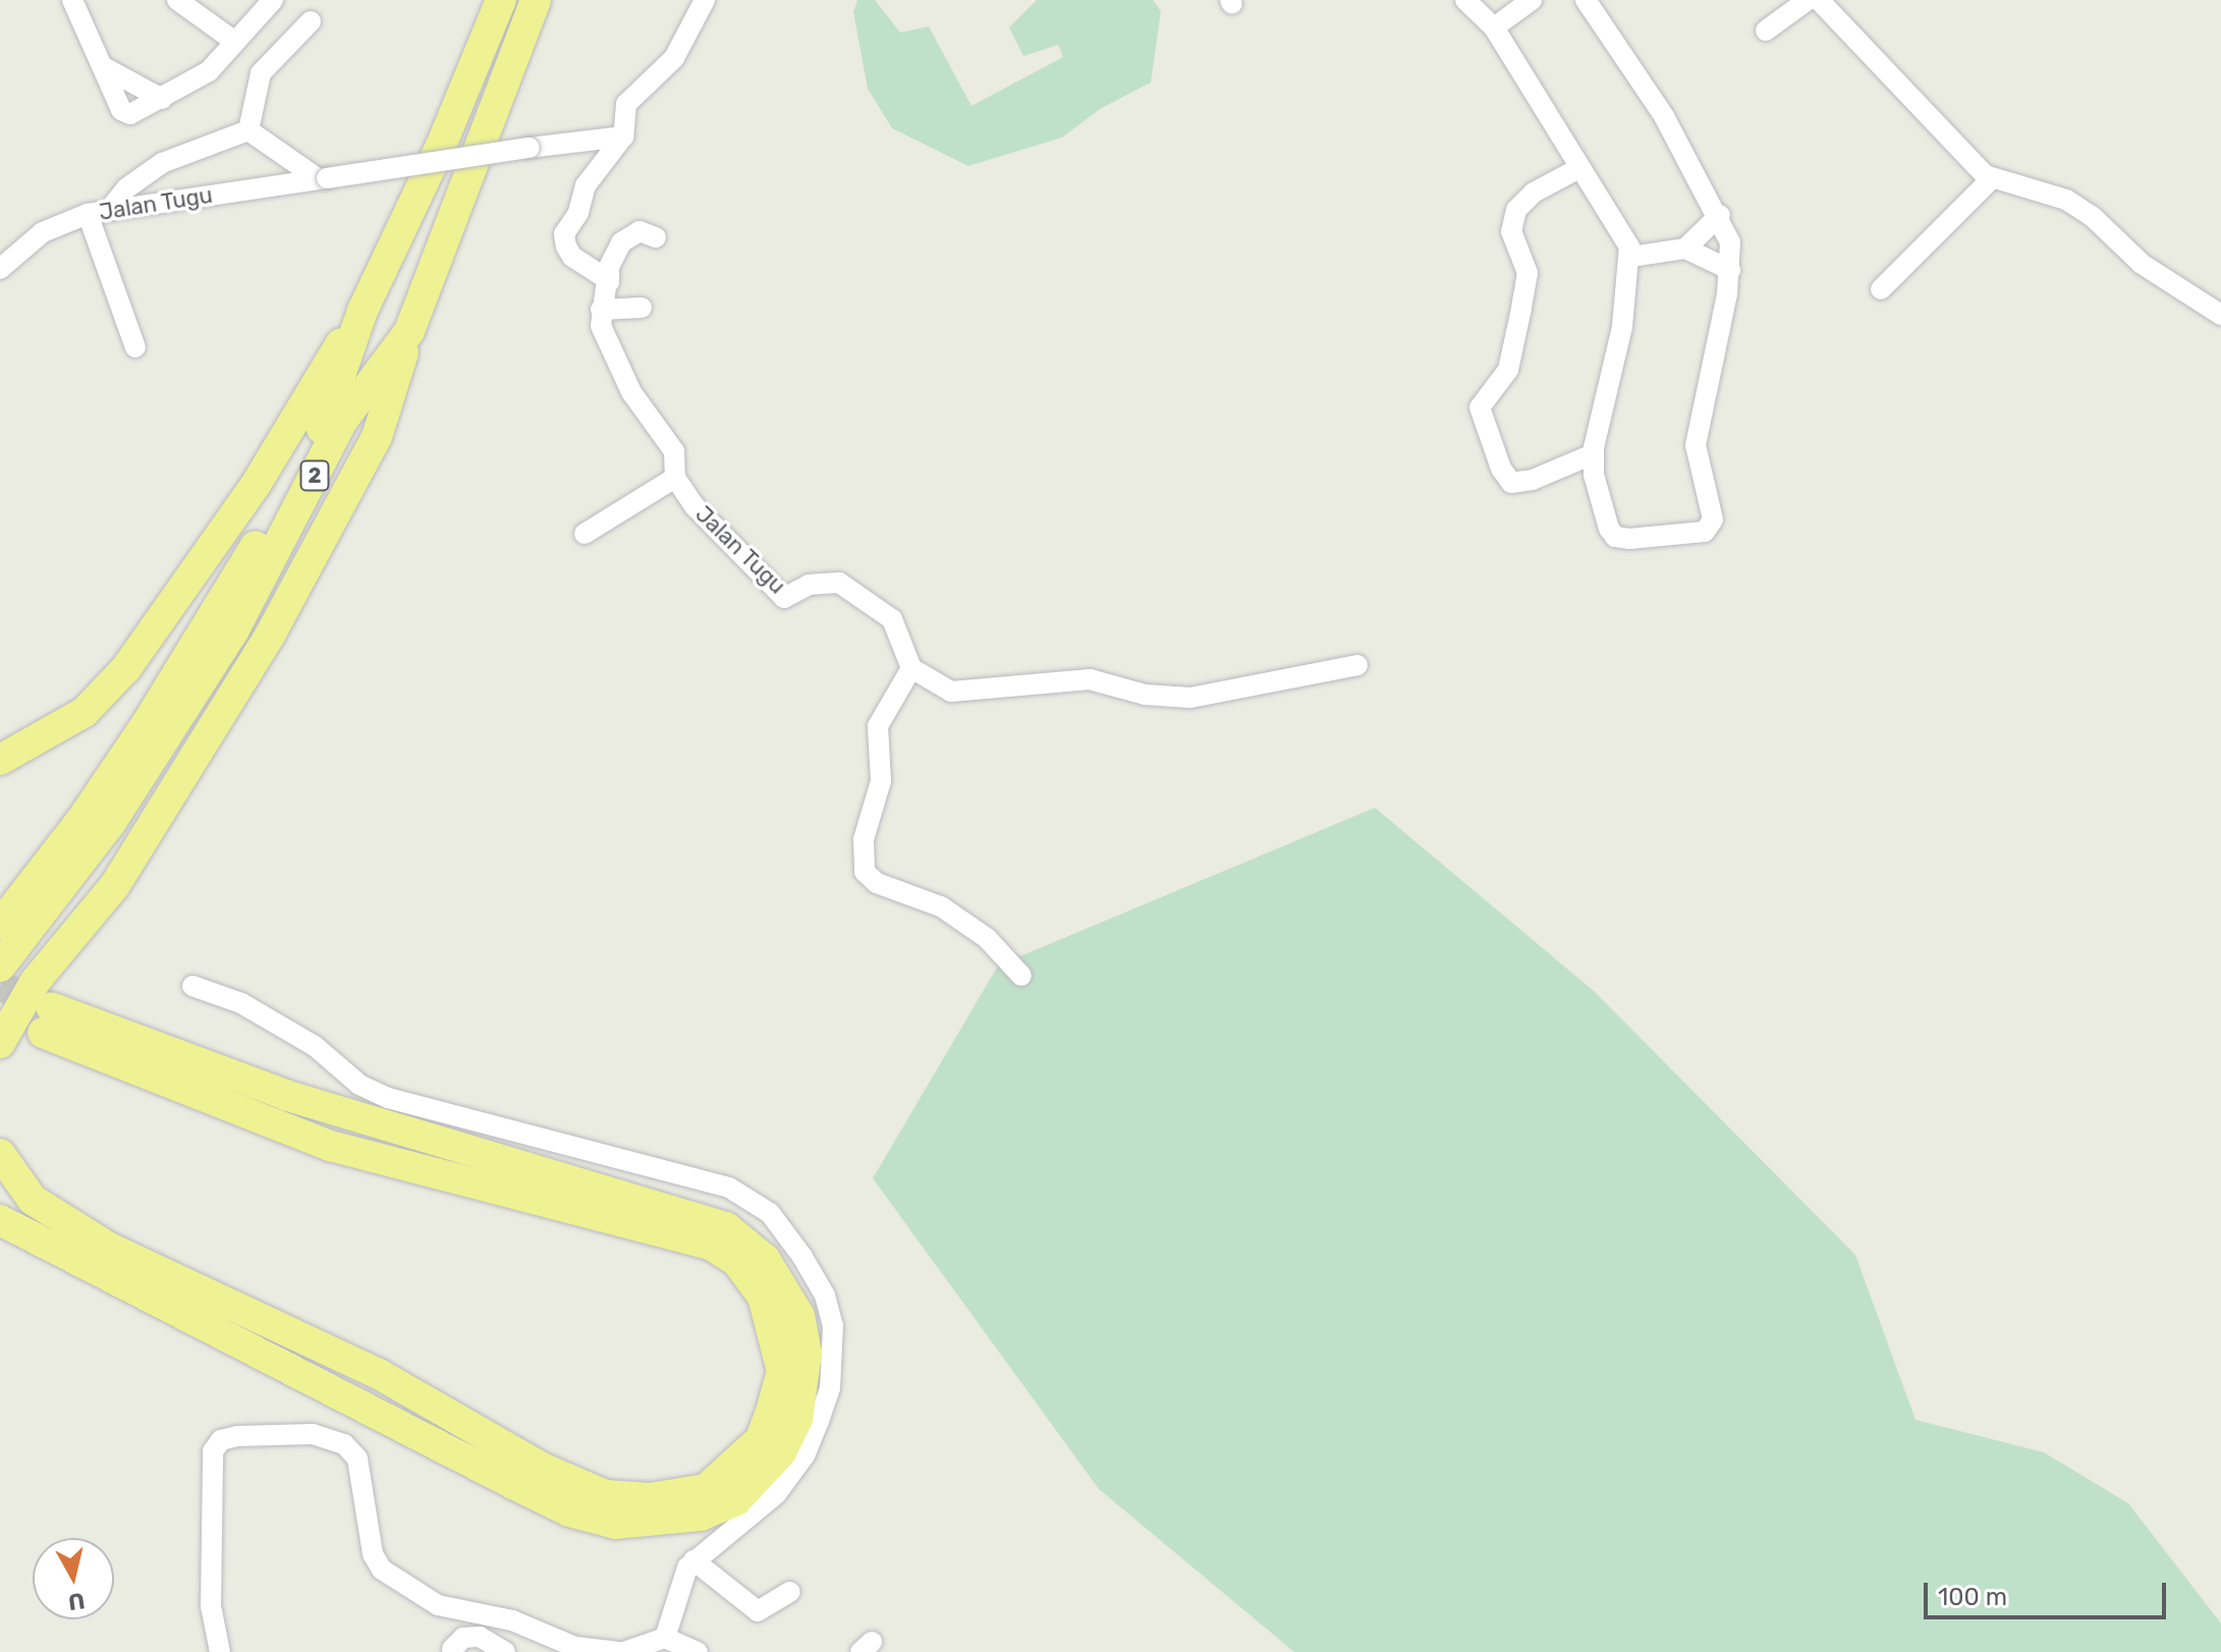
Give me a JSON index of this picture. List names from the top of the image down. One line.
{"streets":{"highway":["2"],"street":["Jalan Tugu"]},"scale_bar":"100 m","north":"bottom"}
